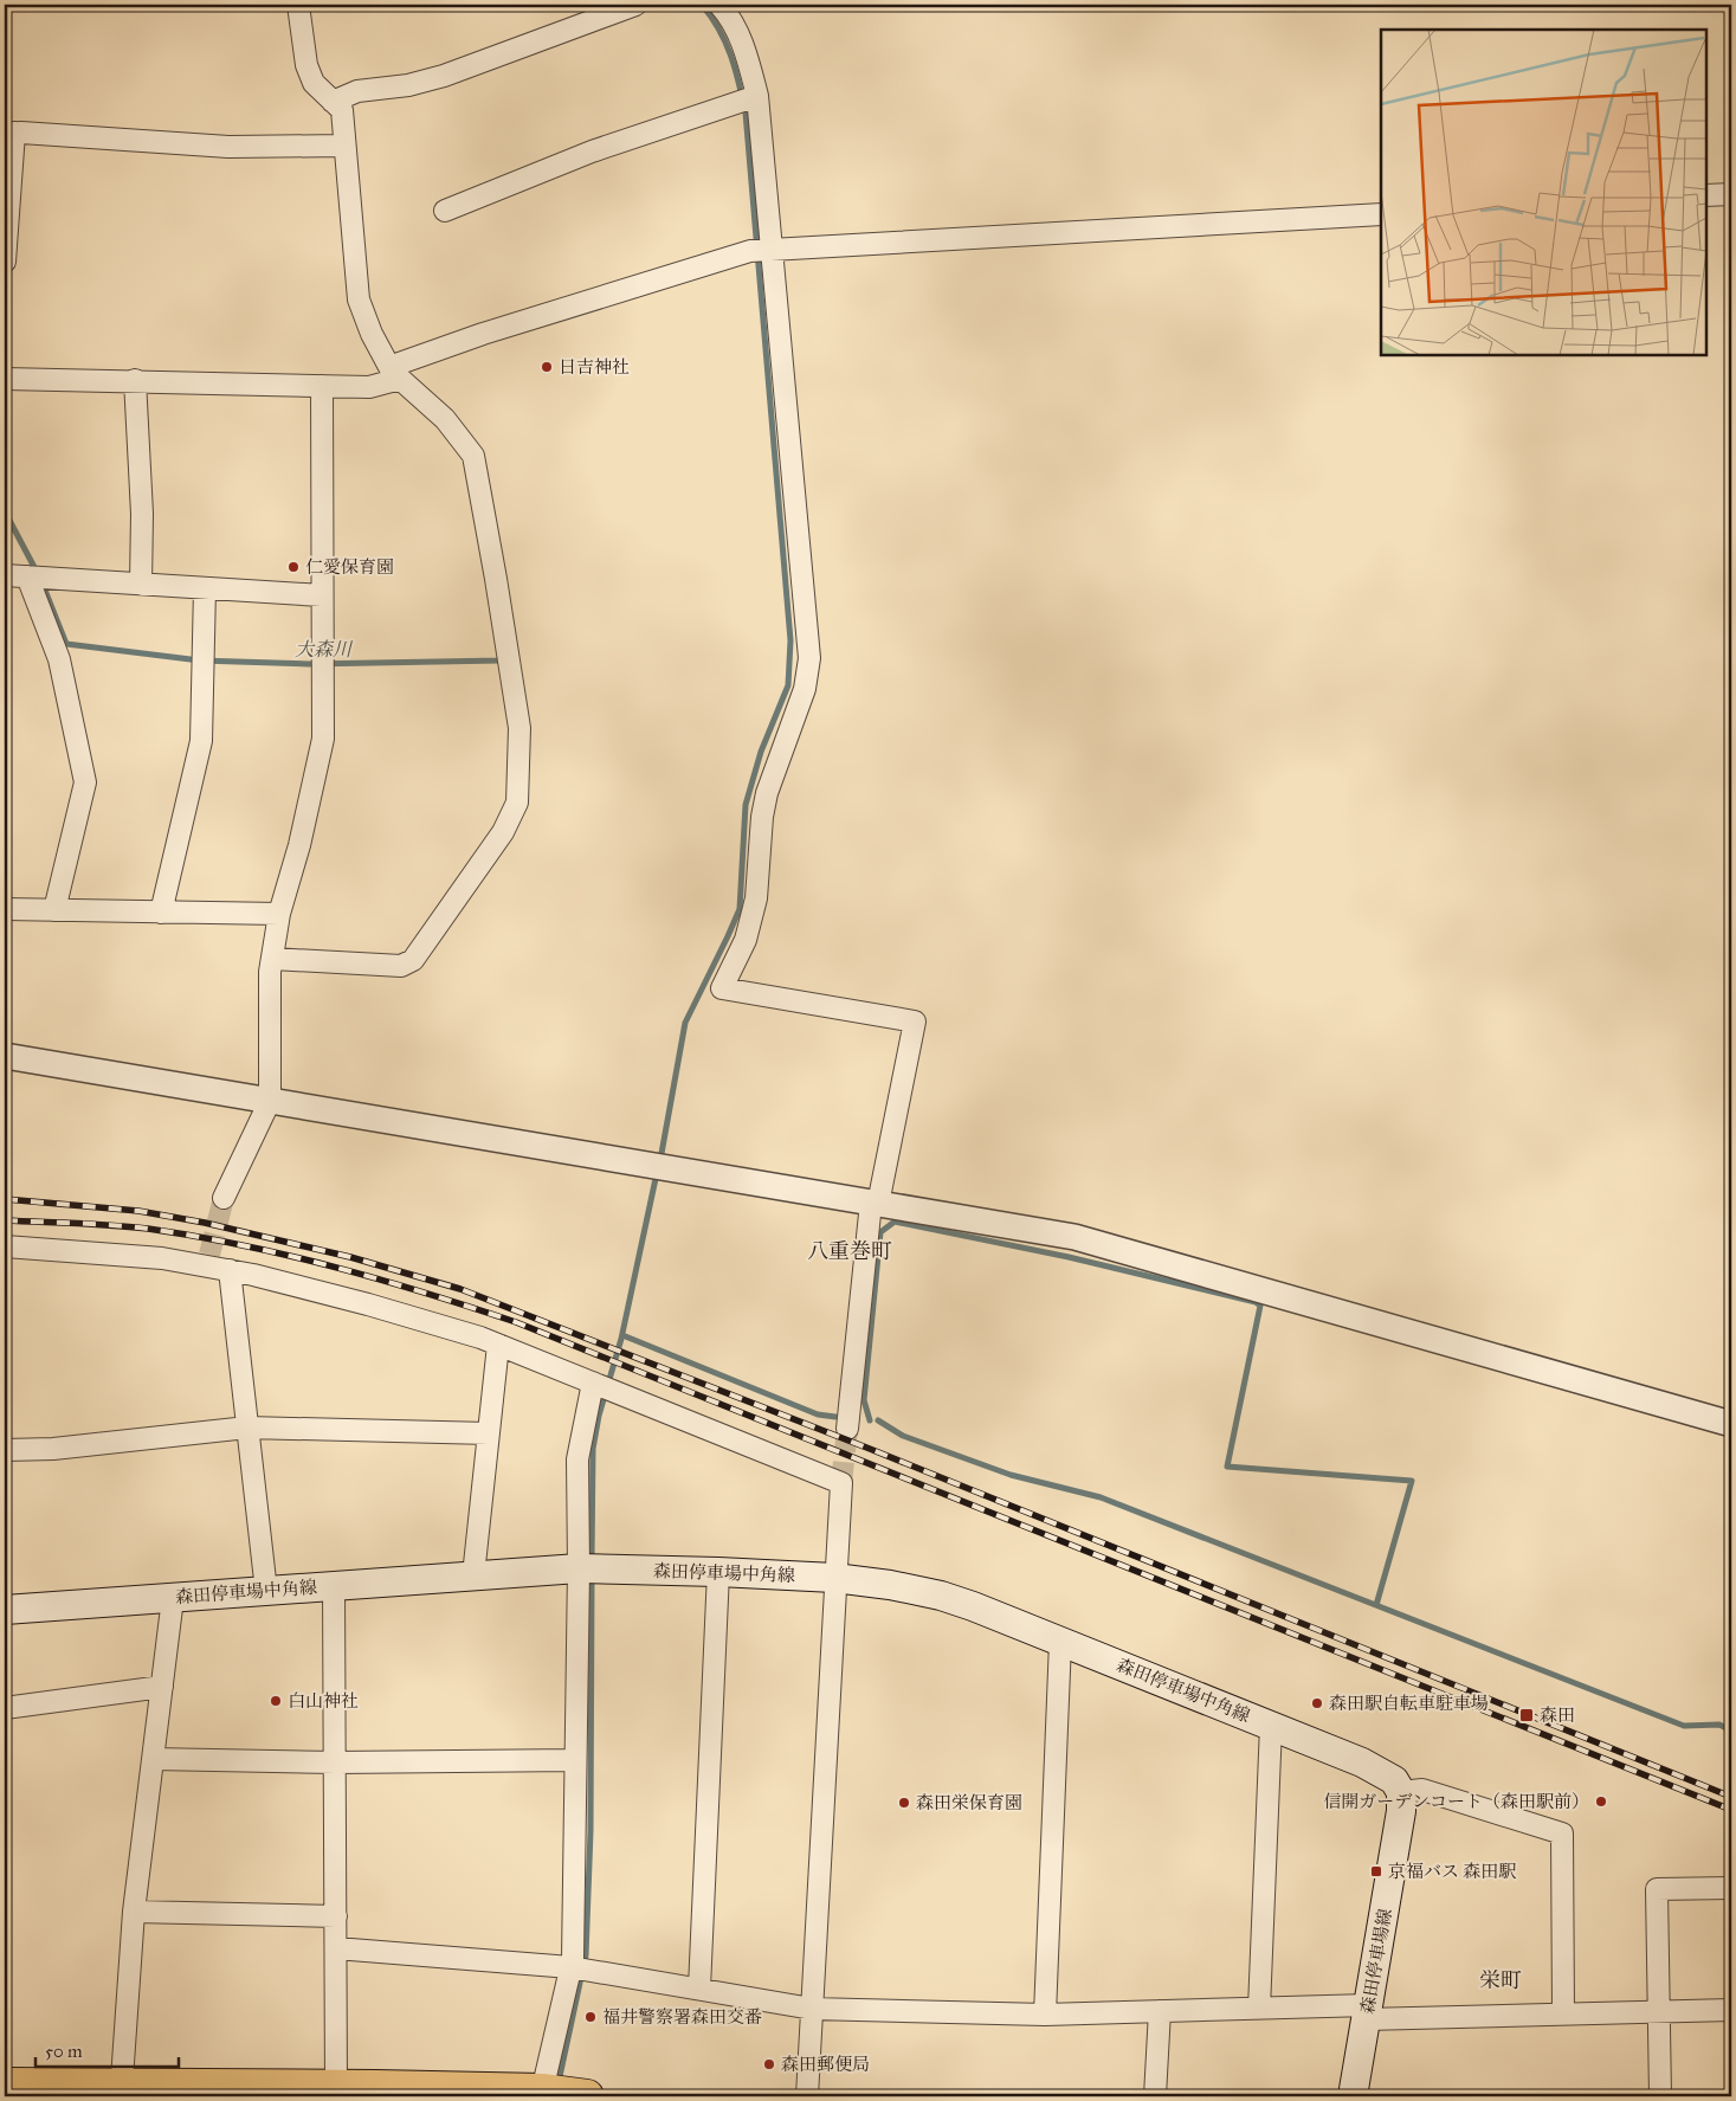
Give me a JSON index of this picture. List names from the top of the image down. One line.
{"streets":{"main road":["森田停車場中角線","森田停車場線"]},"crossings":[["森田停車場中角線","森田停車場線"]],"districts":["八重巻町","栄町"],"water":["大森川"],"places":{"other":["日吉神社","仁愛保育園","白山神社","森田駅自転車駐車場","信開ガーデンコート（森田駅前）","森田栄保育園","福井警察署森田交番","森田郵便局"],"transit":["森田","京福バス 森田駅"]},"scale_bar":"50 m"}
